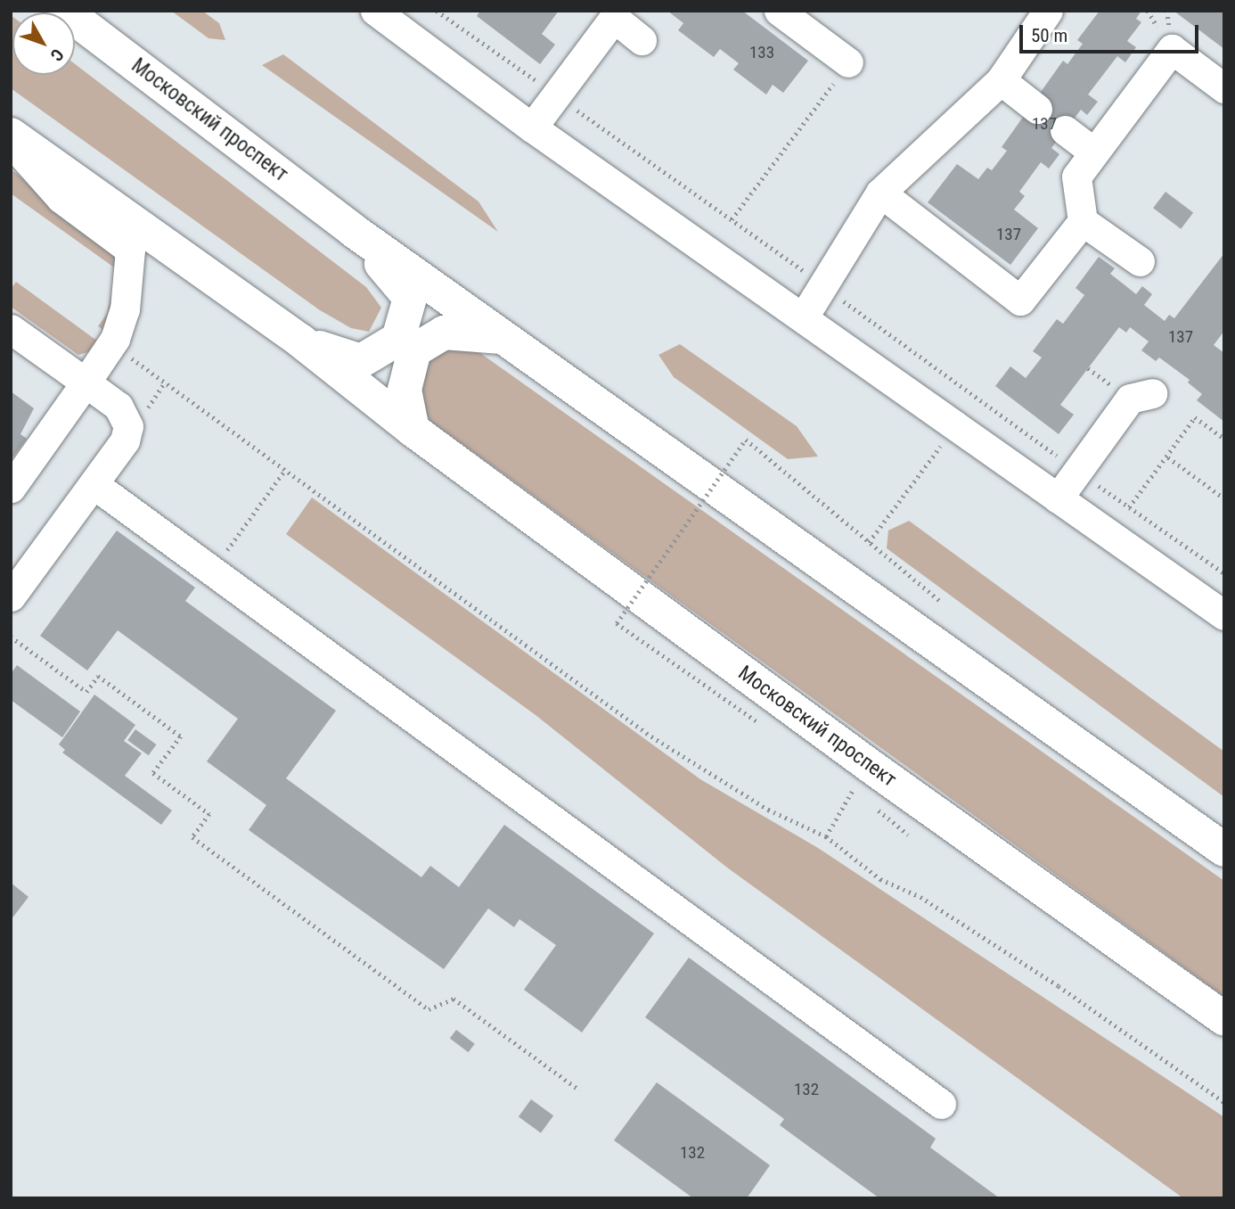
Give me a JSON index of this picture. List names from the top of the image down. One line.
{"streets":{"main road":["Московский проспект"]},"house_numbers":["133","137","137","137","132","132"],"scale_bar":"50 m","north":"bottom right"}
